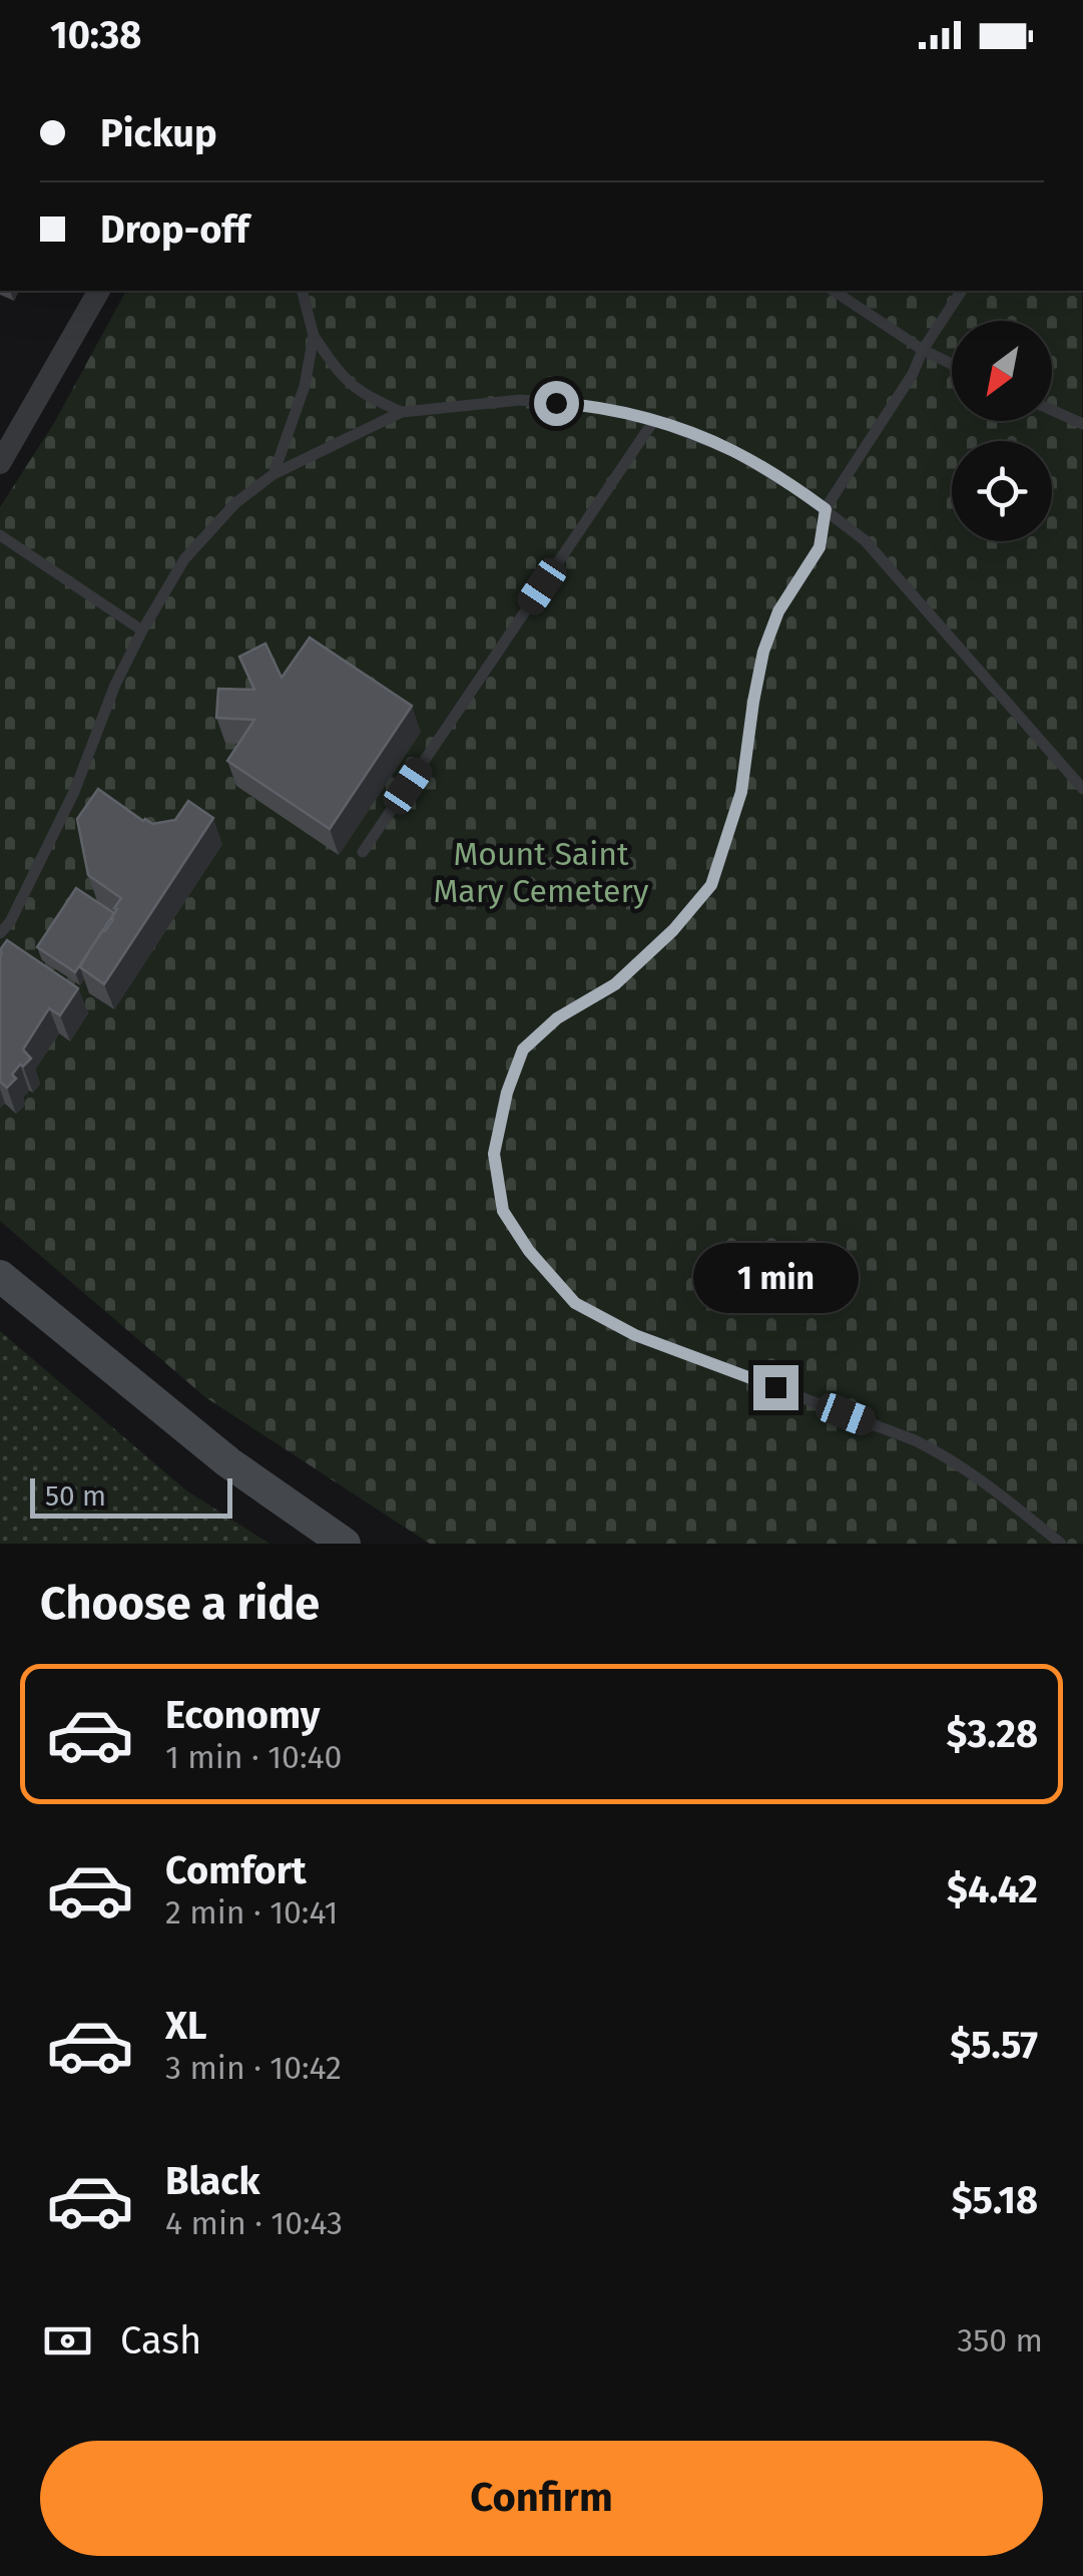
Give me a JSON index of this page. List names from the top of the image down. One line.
{"parks":["Mount Saint Mary Cemetery"],"scale_bar":"50 m","north":"bottom left","page":{"status":"10:38","banner":["Pickup","Drop-off"],"bubble":"1 min","scale":"50 m","heading":"Choose a ride","list":[{"name":"Economy","note":"1 min · 10:40","value":"$3.28"},{"name":"Comfort","note":"2 min · 10:41","value":"$4.42"},{"name":"XL","note":"3 min · 10:42","value":"$5.57"},{"name":"Black","note":"4 min · 10:43","value":"$5.18"}],"pay":["Cash","350 m"],"buttons":"Confirm"}}
